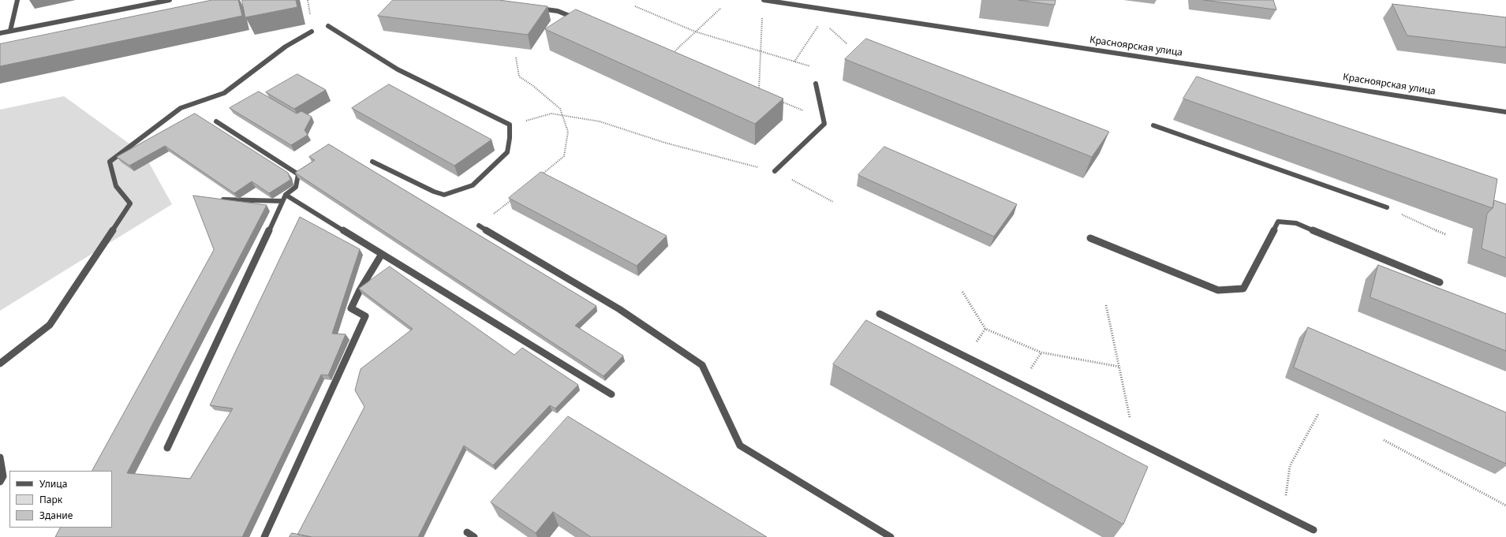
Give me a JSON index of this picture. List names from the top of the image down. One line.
{"streets":{"street":["Красноярская улица"]},"legend":["Улица","Парк","Здание"]}
